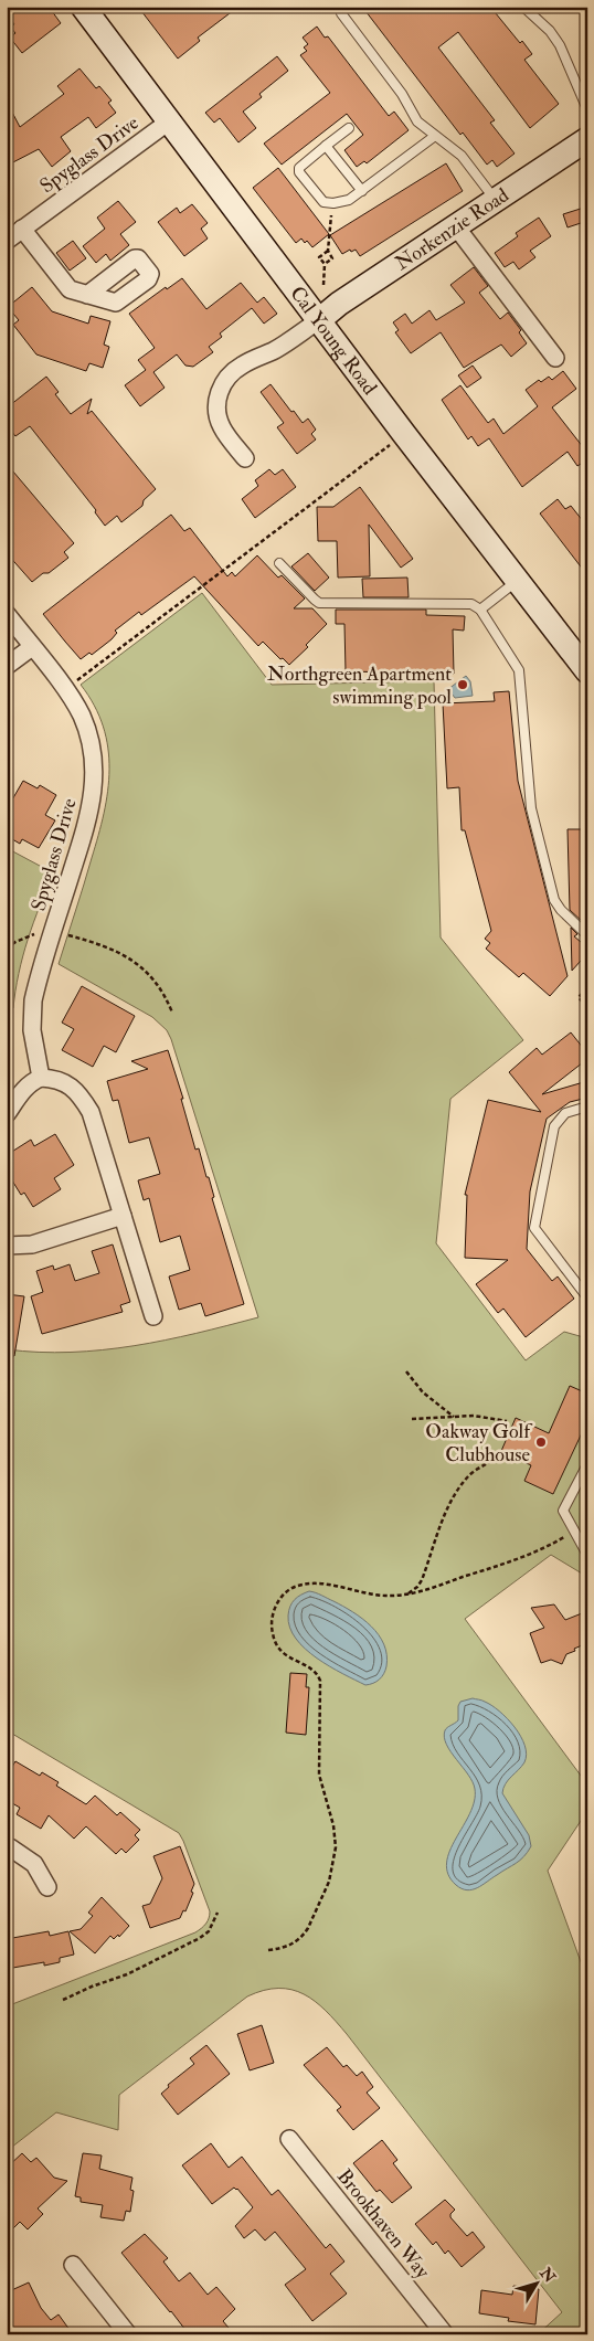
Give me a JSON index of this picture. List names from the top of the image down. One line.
{"streets":{"main road":["Norkenzie Road","Cal Young Road"],"street":["Spyglass Drive","Brookhaven Way"]},"crossings":[["Spyglass Drive","Cal Young Road"],["Norkenzie Road","Cal Young Road"]],"places":["Northgreen Apartment swimming pool","Oakway Golf Clubhouse"],"north":"top right"}
